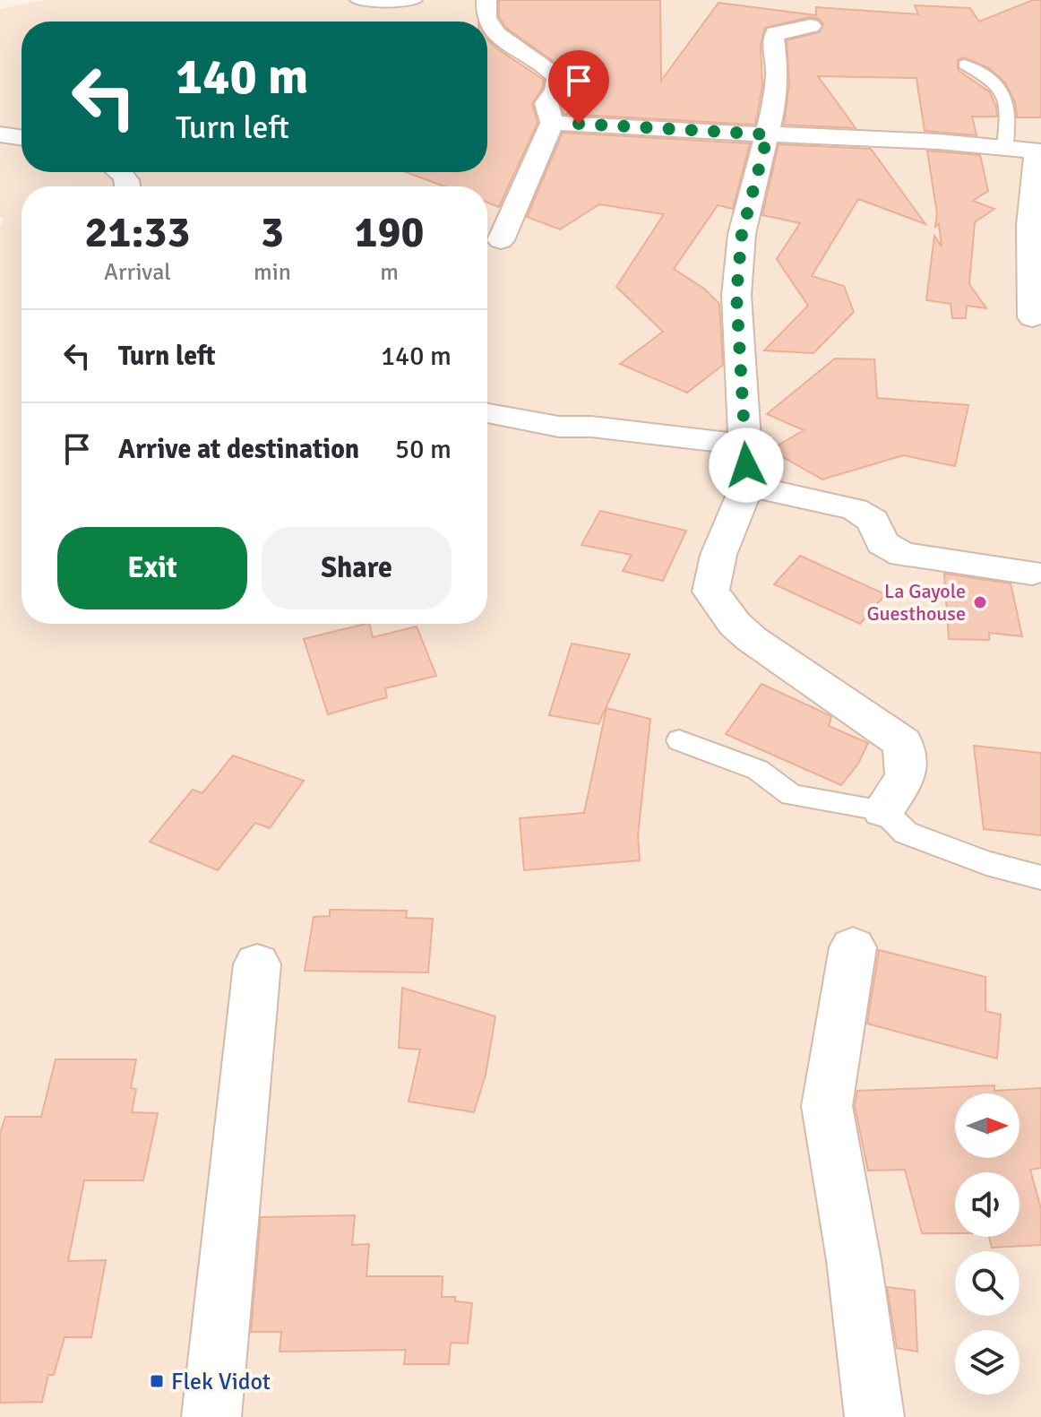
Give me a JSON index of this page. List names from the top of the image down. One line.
{"places":{"other":["La Gayole Guesthouse"],"transit":["Flek Vidot"]},"north":"right","page":{"turn":["140 m","Turn left"],"eta":["21:33","Arrival","3","min","190","m"],"list":[{"name":"Turn left","value":"140 m"},{"name":"Arrive at destination","value":"50 m"}],"buttons":["Exit","Share"]}}
